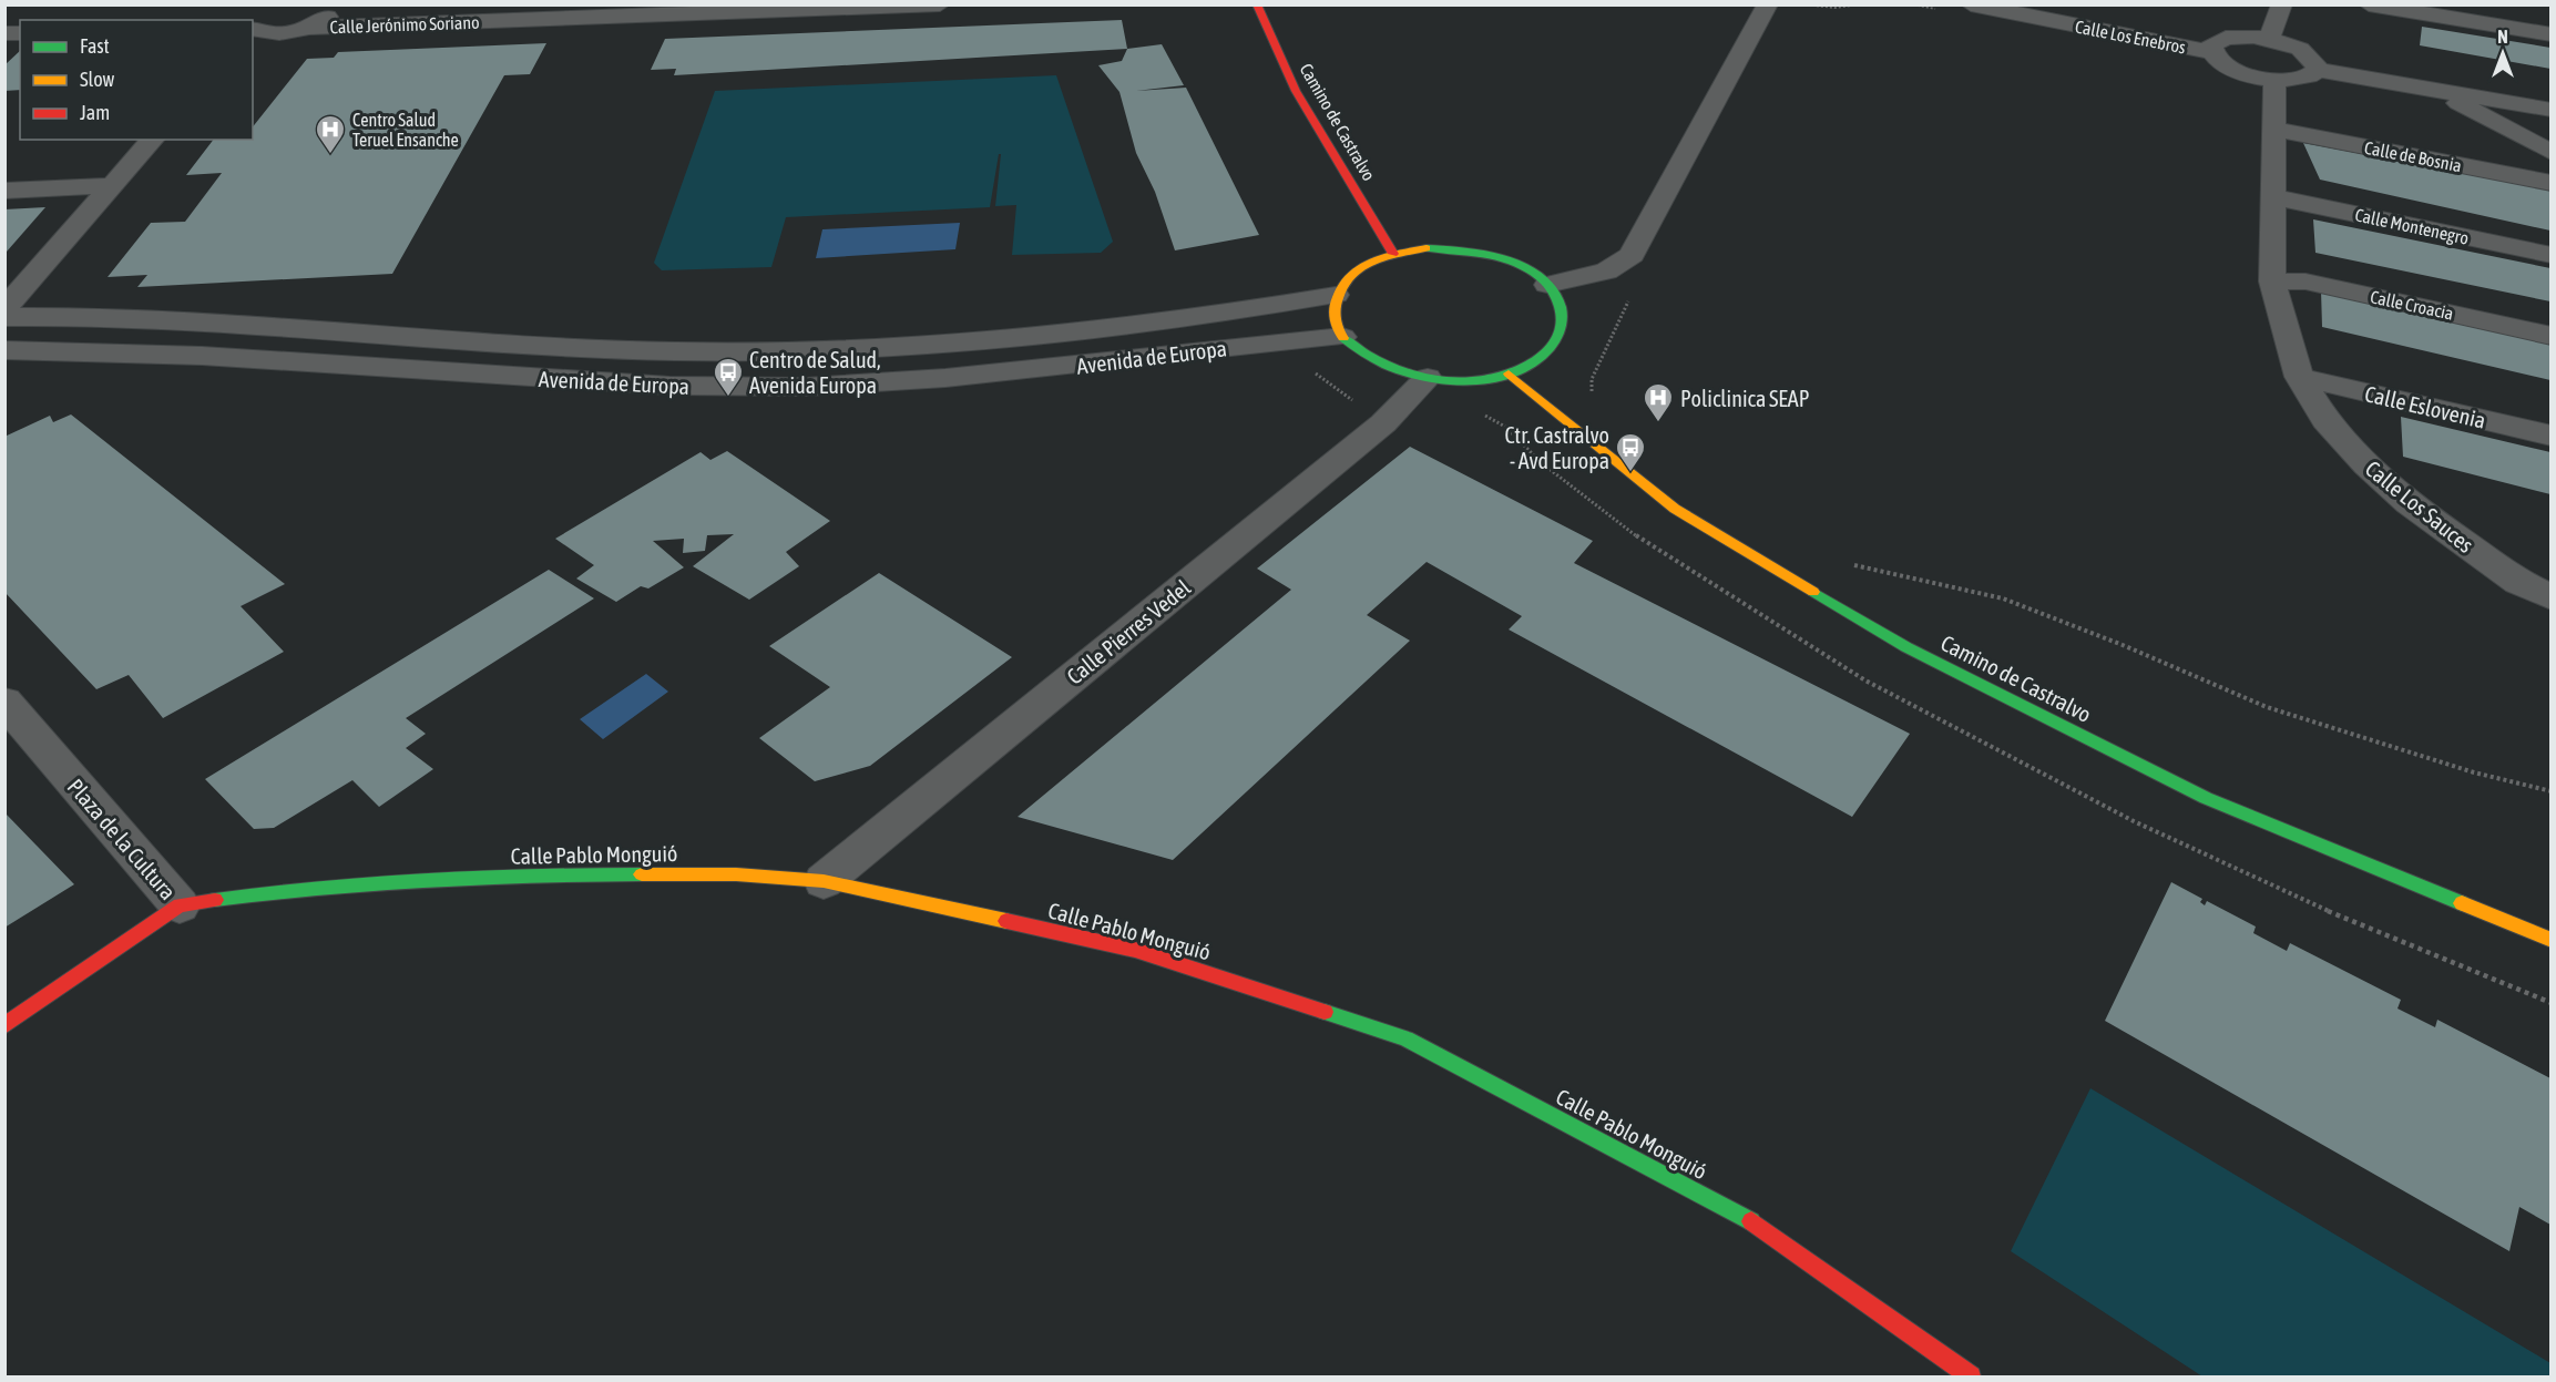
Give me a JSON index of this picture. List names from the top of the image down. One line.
{"streets":{"street":["Calle Jerónimo Soriano","Calle Los Enebros","Camino de Castralvo","Calle de Bosnia","Calle Montenegro","Calle Croacia","Avenida de Europa","Calle Eslovenia","Calle Los Sauces","Calle Pierres Vedel","Plaza de la Cultura","Calle Pablo Monguió"]},"crossings":[["Camino de Castralvo","Avenida de Europa"],["Camino de Castralvo","Calle Pierres Vedel"],["Calle de Bosnia","Calle Los Sauces"],["Calle Montenegro","Calle Los Sauces"],["Calle Croacia","Calle Los Sauces"],["Avenida de Europa","Calle Pierres Vedel"],["Calle Eslovenia","Calle Los Sauces"],["Calle Pierres Vedel","Calle Pablo Monguió"],["Plaza de la Cultura","Calle Pablo Monguió"]],"places":{"hospital":["Centro Salud Teruel Ensanche","Policlinica SEAP"],"bus stop":["Centro de Salud, Avenida Europa","Ctr. Castralvo - Avd Europa"]},"legend":["Fast","Slow","Jam"],"north":"top"}
